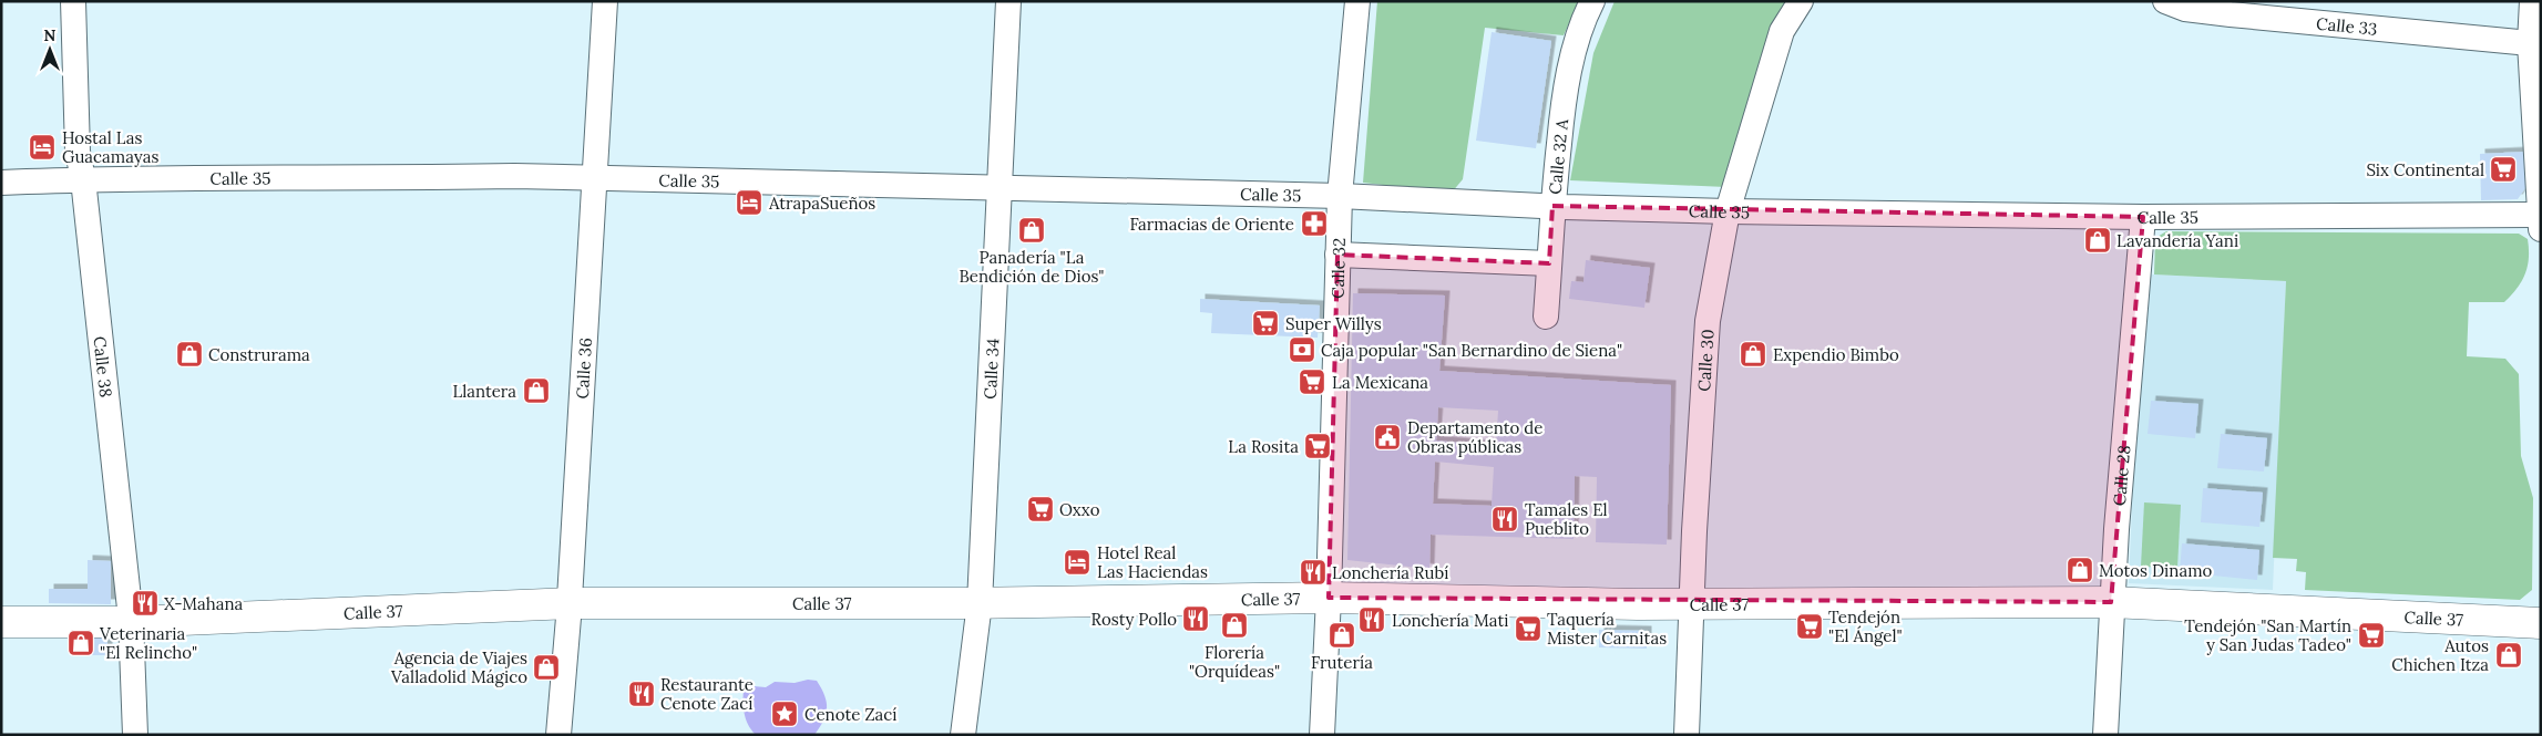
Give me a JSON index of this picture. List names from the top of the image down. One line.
{"streets":{"street":["Calle 33","Calle 32 A","Calle 35","Calle 32","Calle 30","Calle 38","Calle 36","Calle 34","Calle 28","Calle 37"]},"crossings":[["Calle 32 A","Calle 35"],["Calle 35","Calle 32"],["Calle 35","Calle 30"],["Calle 35","Calle 38"],["Calle 35","Calle 36"],["Calle 35","Calle 34"],["Calle 35","Calle 28"],["Calle 32","Calle 37"],["Calle 30","Calle 37"],["Calle 38","Calle 37"],["Calle 36","Calle 37"],["Calle 34","Calle 37"],["Calle 28","Calle 37"]],"places":{"hotel":["Hostal Las Guacamayas","AtrapaSueños","Hotel Real Las Haciendas"],"supermarket":["Six Continental","Super Willys","La Mexicana","La Rosita","Oxxo","Tendejón \"El Ángel\"","Taquería Mister Carnitas","Tendejón \"San Martín y San Judas Tadeo\""],"pharmacy":["Farmacias de Oriente"],"shop":["Panadería \"La Bendición de Dios\"","Lavandería Yani","Construrama","Expendio Bimbo","Llantera","Motos Dinamo","Florería \"Orquídeas\"","Frutería","Veterinaria \"El Relincho\"","Autos Chichen Itza","Agencia de Viajes Valladolid Mágico"],"bank":["Caja popular \"San Bernardino de Siena\""],"public building":["Departamento de Obras públicas"],"restaurant":["Tamales El Pueblito","Lonchería Rubí","X-Mahana","Rosty Pollo","Lonchería Mati","Restaurante Cenote Zací"],"place":["Cenote Zací"]},"north":"top"}
